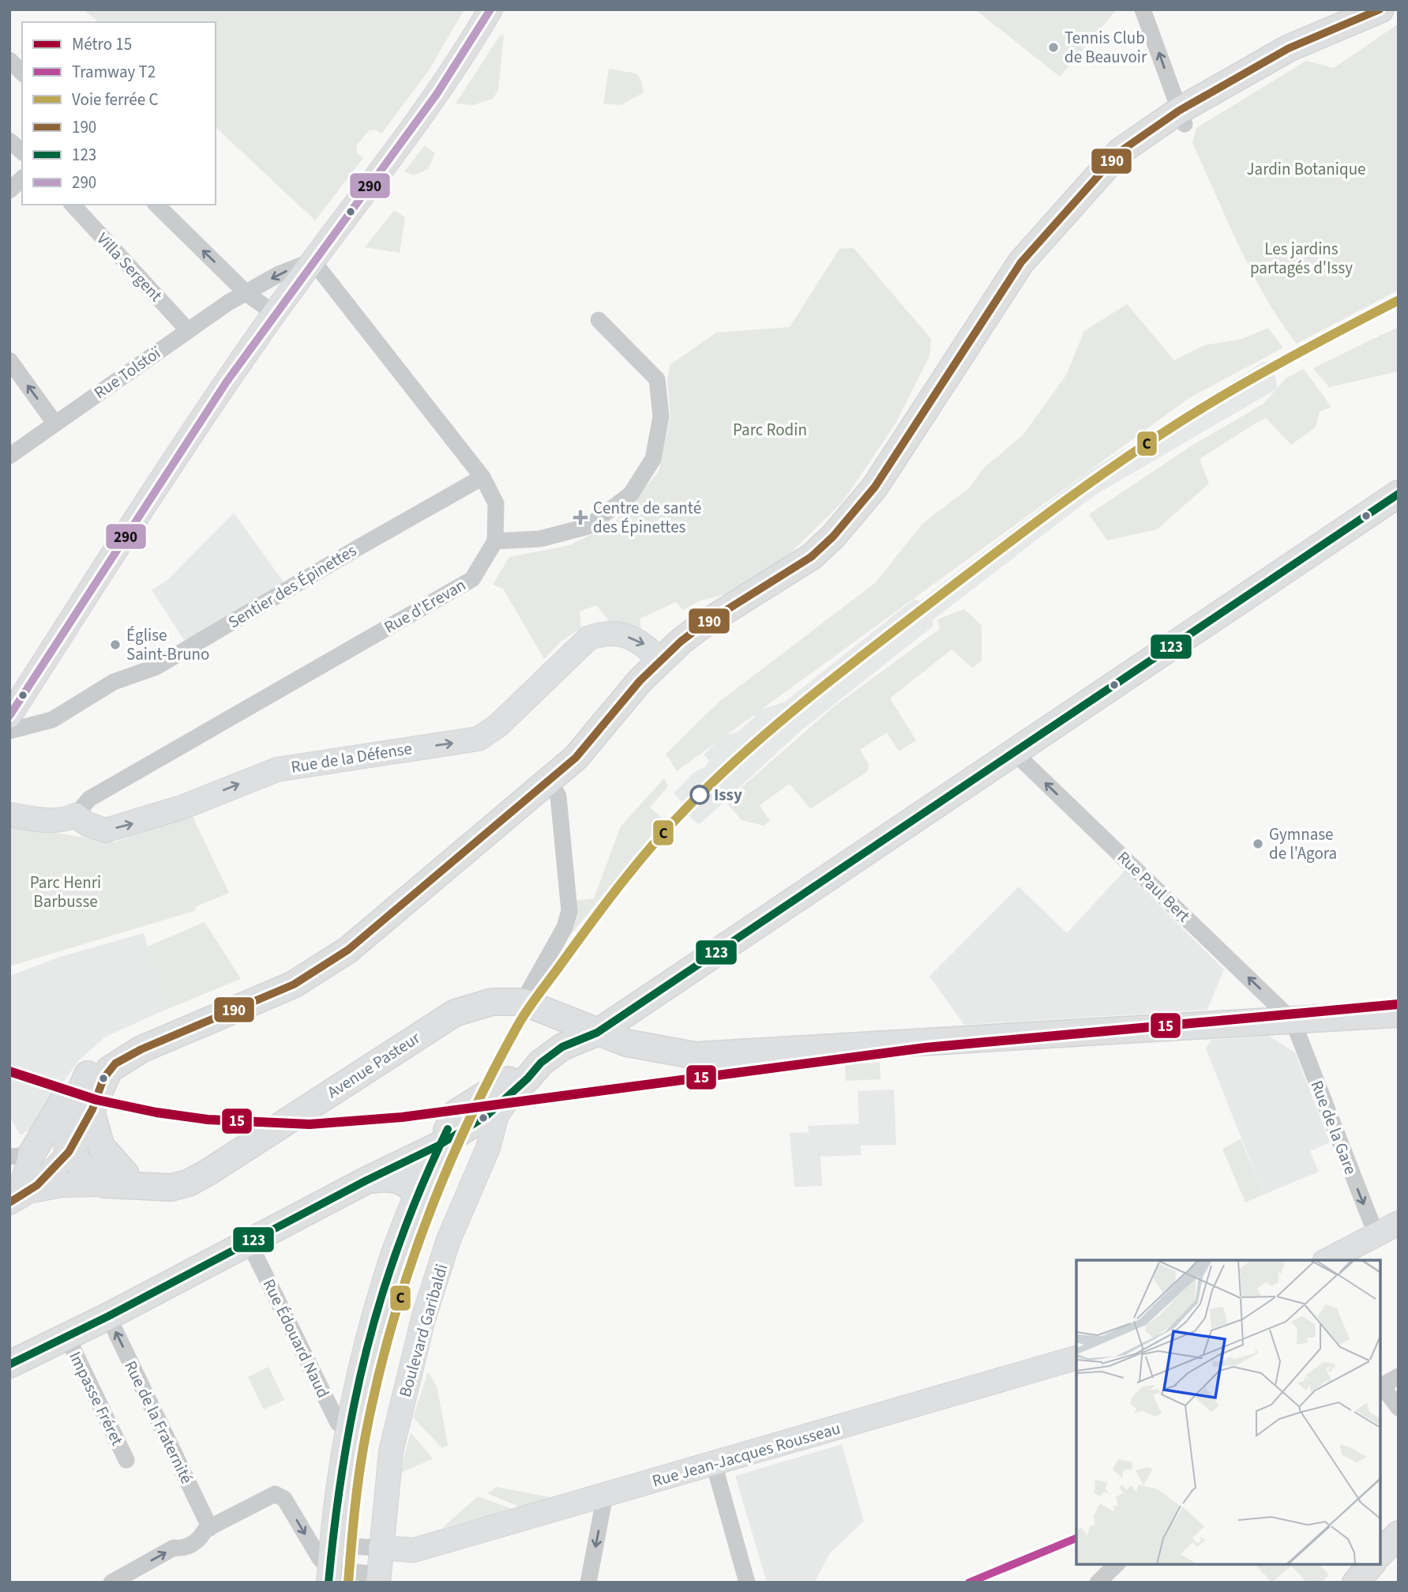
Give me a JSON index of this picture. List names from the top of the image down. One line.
{"streets":{"main road":["Rue de la Défense","Avenue Pasteur","Boulevard Garibaldi","Rue Jean-Jacques Rousseau"],"street":["Villa Sergent","Rue Tolstoï","Sentier des Épinettes","Rue d'Erevan","Rue Paul Bert","Rue de la Gare","Rue Édouard Naud","Impasse Fréret","Rue de la Fraternité"]},"crossings":[["Villa Sergent","Rue Tolstoï"],["Rue Tolstoï","Rue d'Erevan"],["Sentier des Épinettes","Rue d'Erevan"],["Rue d'Erevan","Rue de la Défense"],["Rue Paul Bert","Avenue Pasteur"],["Rue Paul Bert","Rue de la Gare"],["Avenue Pasteur","Rue de la Gare"],["Boulevard Garibaldi","Rue Jean-Jacques Rousseau"]],"one_way":["Rue Paul Bert","Rue de la Gare","Rue de la Fraternité"],"parks":["Jardin Botanique","Les jardins partagés d'Issy","Parc Rodin","Parc Henri Barbusse"],"places":{"other":["Tennis Club de Beauvoir","Église Saint-Bruno","Issy","Gymnase de l'Agora"],"health":["Centre de santé des Épinettes"]},"lines":["transit line 190","transit line 290","rail line C","transit line 123","metro line 15","tram line T2"],"legend":["Métro 15","Tramway T2","Voie ferrée C","190","123","290"]}
